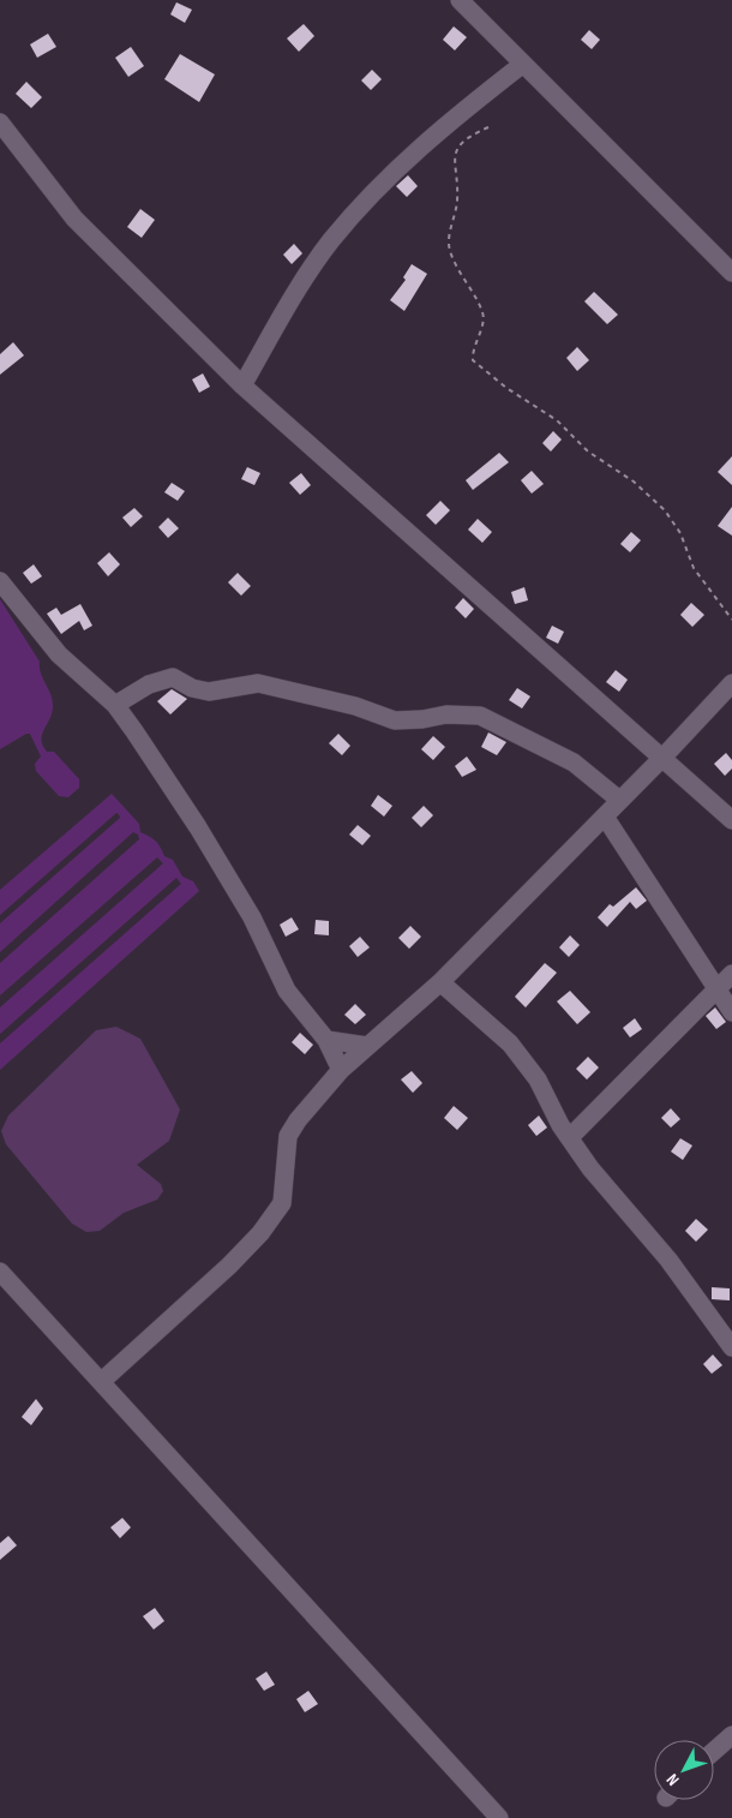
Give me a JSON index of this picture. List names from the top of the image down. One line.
{"north":"bottom left"}
